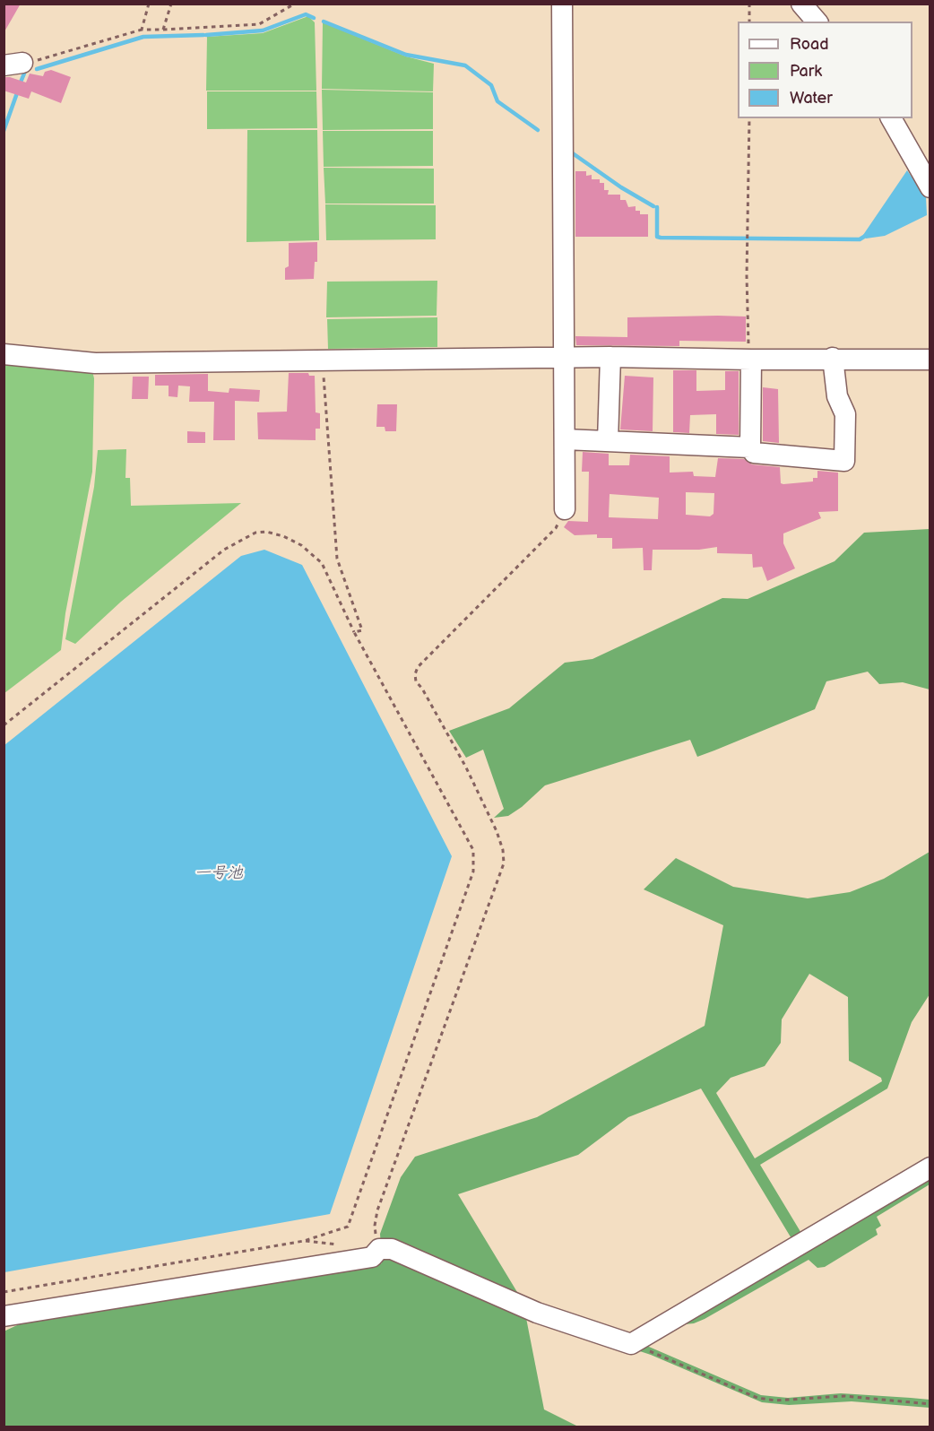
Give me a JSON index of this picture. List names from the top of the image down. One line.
{"water":["一号池"],"legend":["Road","Park","Water"]}
